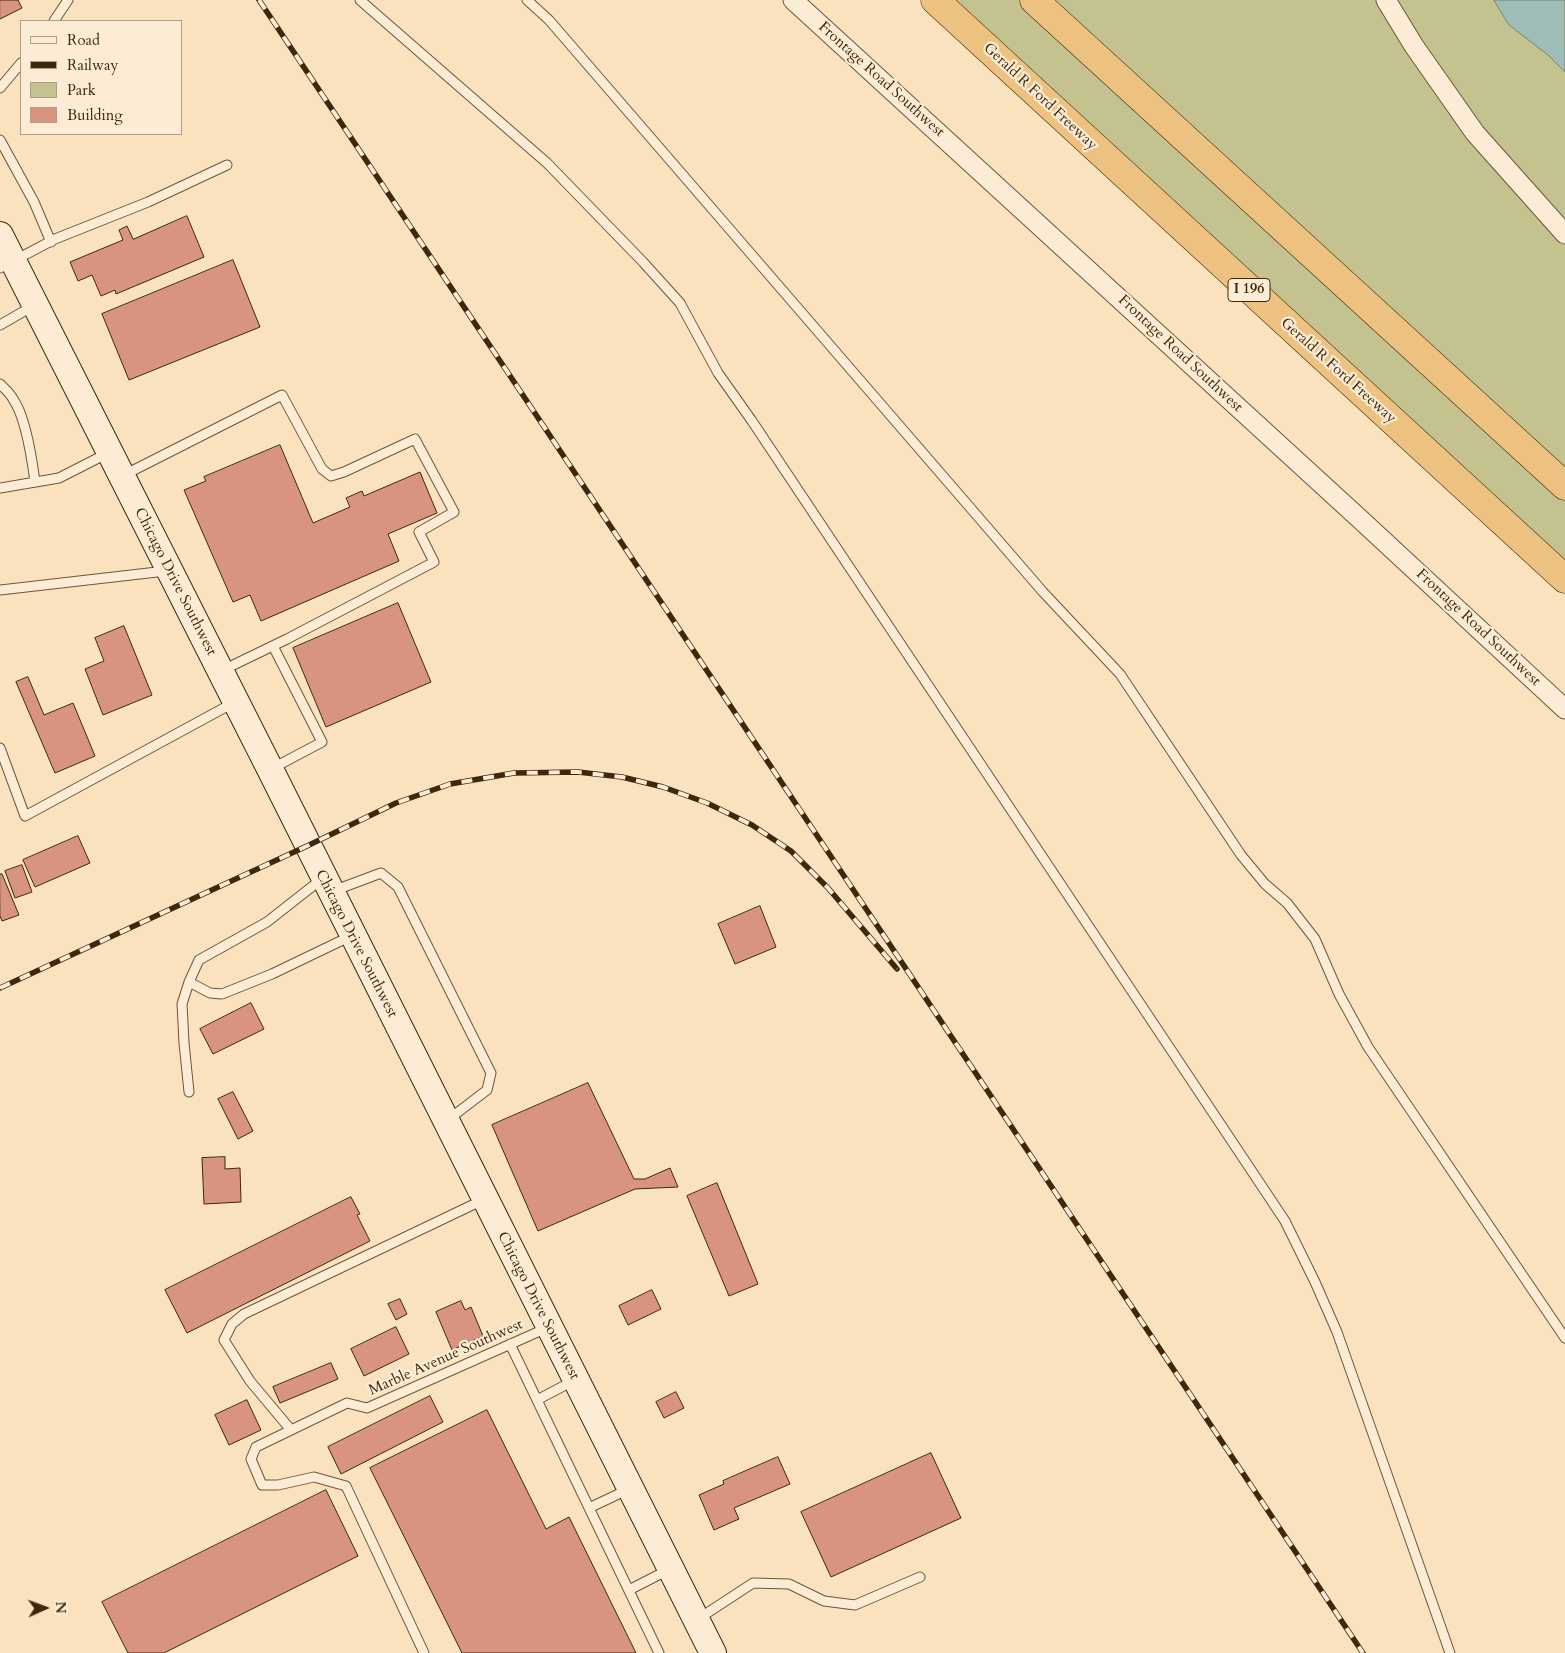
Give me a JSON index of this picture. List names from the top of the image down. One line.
{"streets":{"highway":["Gerald R Ford Freeway","I 196"],"main road":["Chicago Drive Southwest"],"street":["Frontage Road Southwest"],"lane":["Marble Avenue Southwest"]},"crossings":[["Chicago Drive Southwest","Marble Avenue Southwest"]],"legend":["Road","Railway","Park","Building"],"north":"right"}
